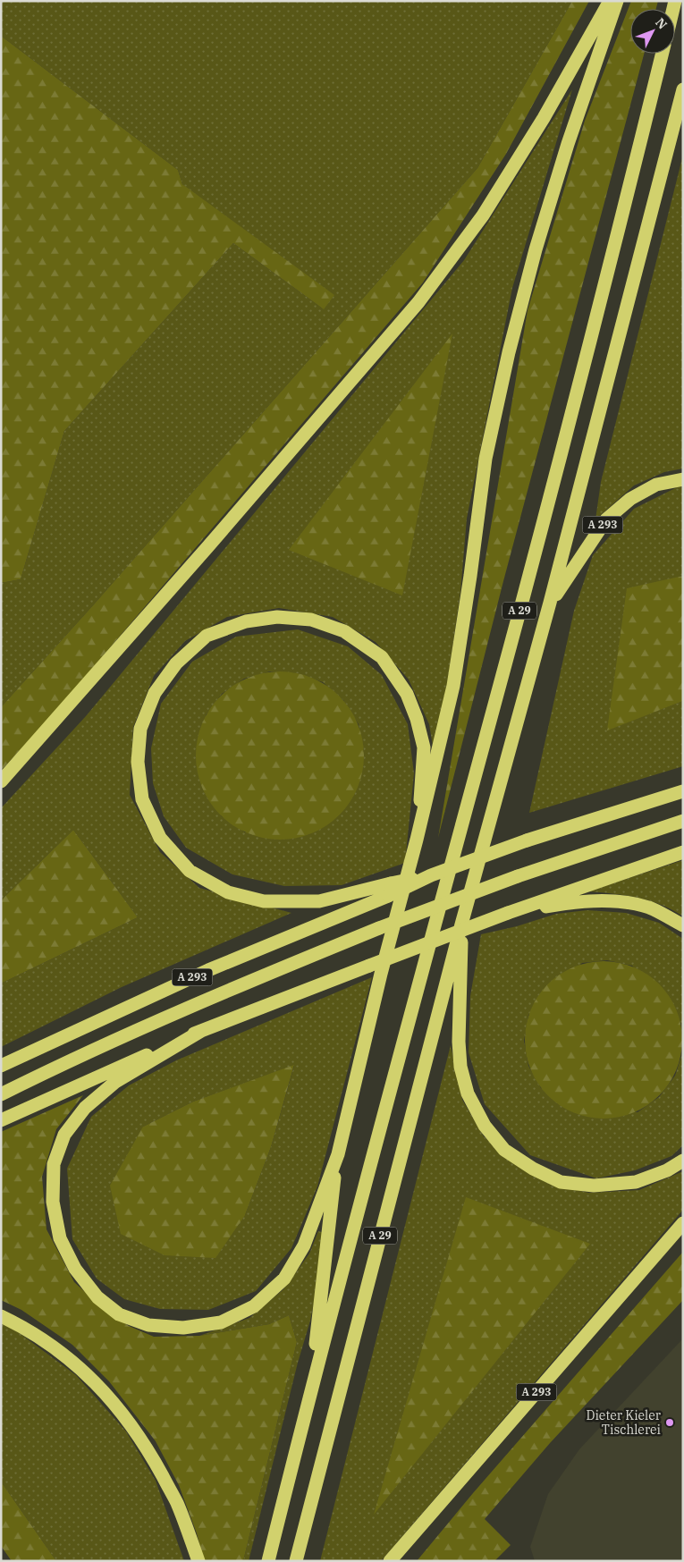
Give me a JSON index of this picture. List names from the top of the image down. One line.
{"streets":{"highway":["A 293","A 29"]},"crossings":[["A 293","A 29"]],"places":["Dieter Kieler Tischlerei"],"north":"top right"}
